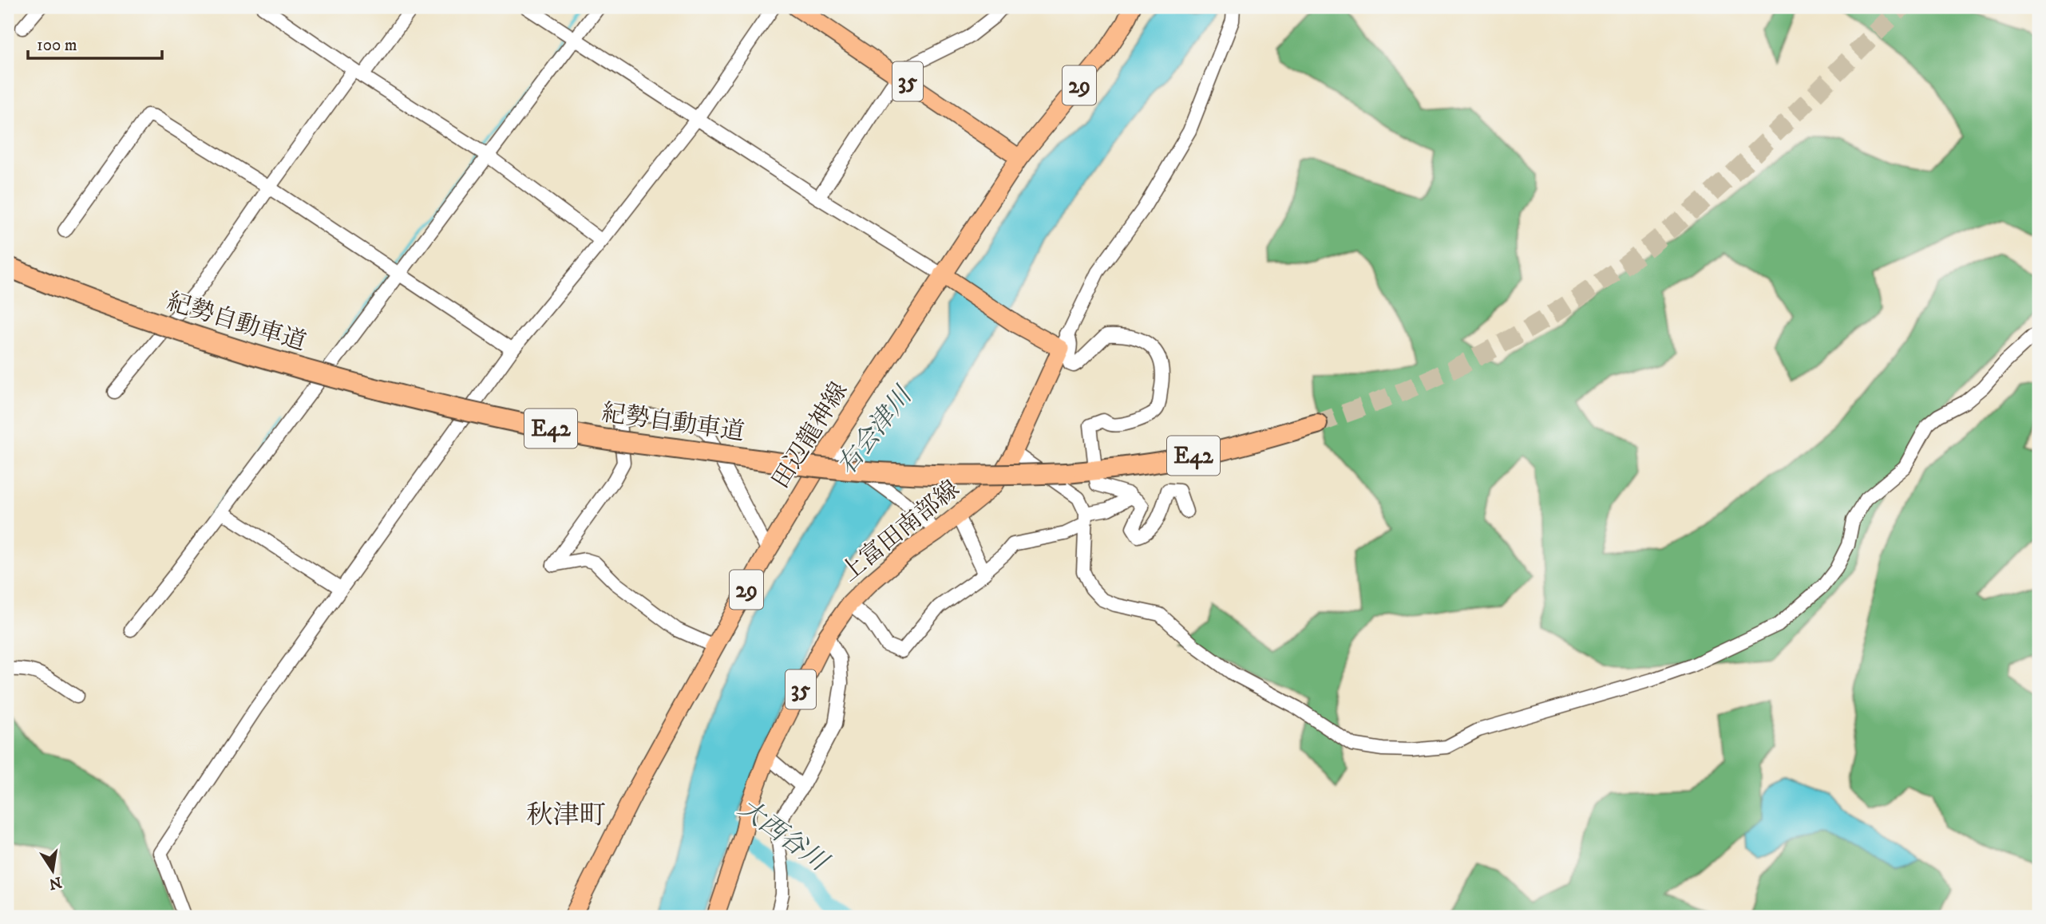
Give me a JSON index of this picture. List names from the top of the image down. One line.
{"streets":{"highway":["紀勢自動車道","E42"],"main road":["35","29","田辺龍神線","上富田南部線"]},"crossings":[["35","田辺龍神線"]],"districts":["秋津町"],"water":["右会津川","大西谷川"],"scale_bar":"100 m","north":"bottom"}
